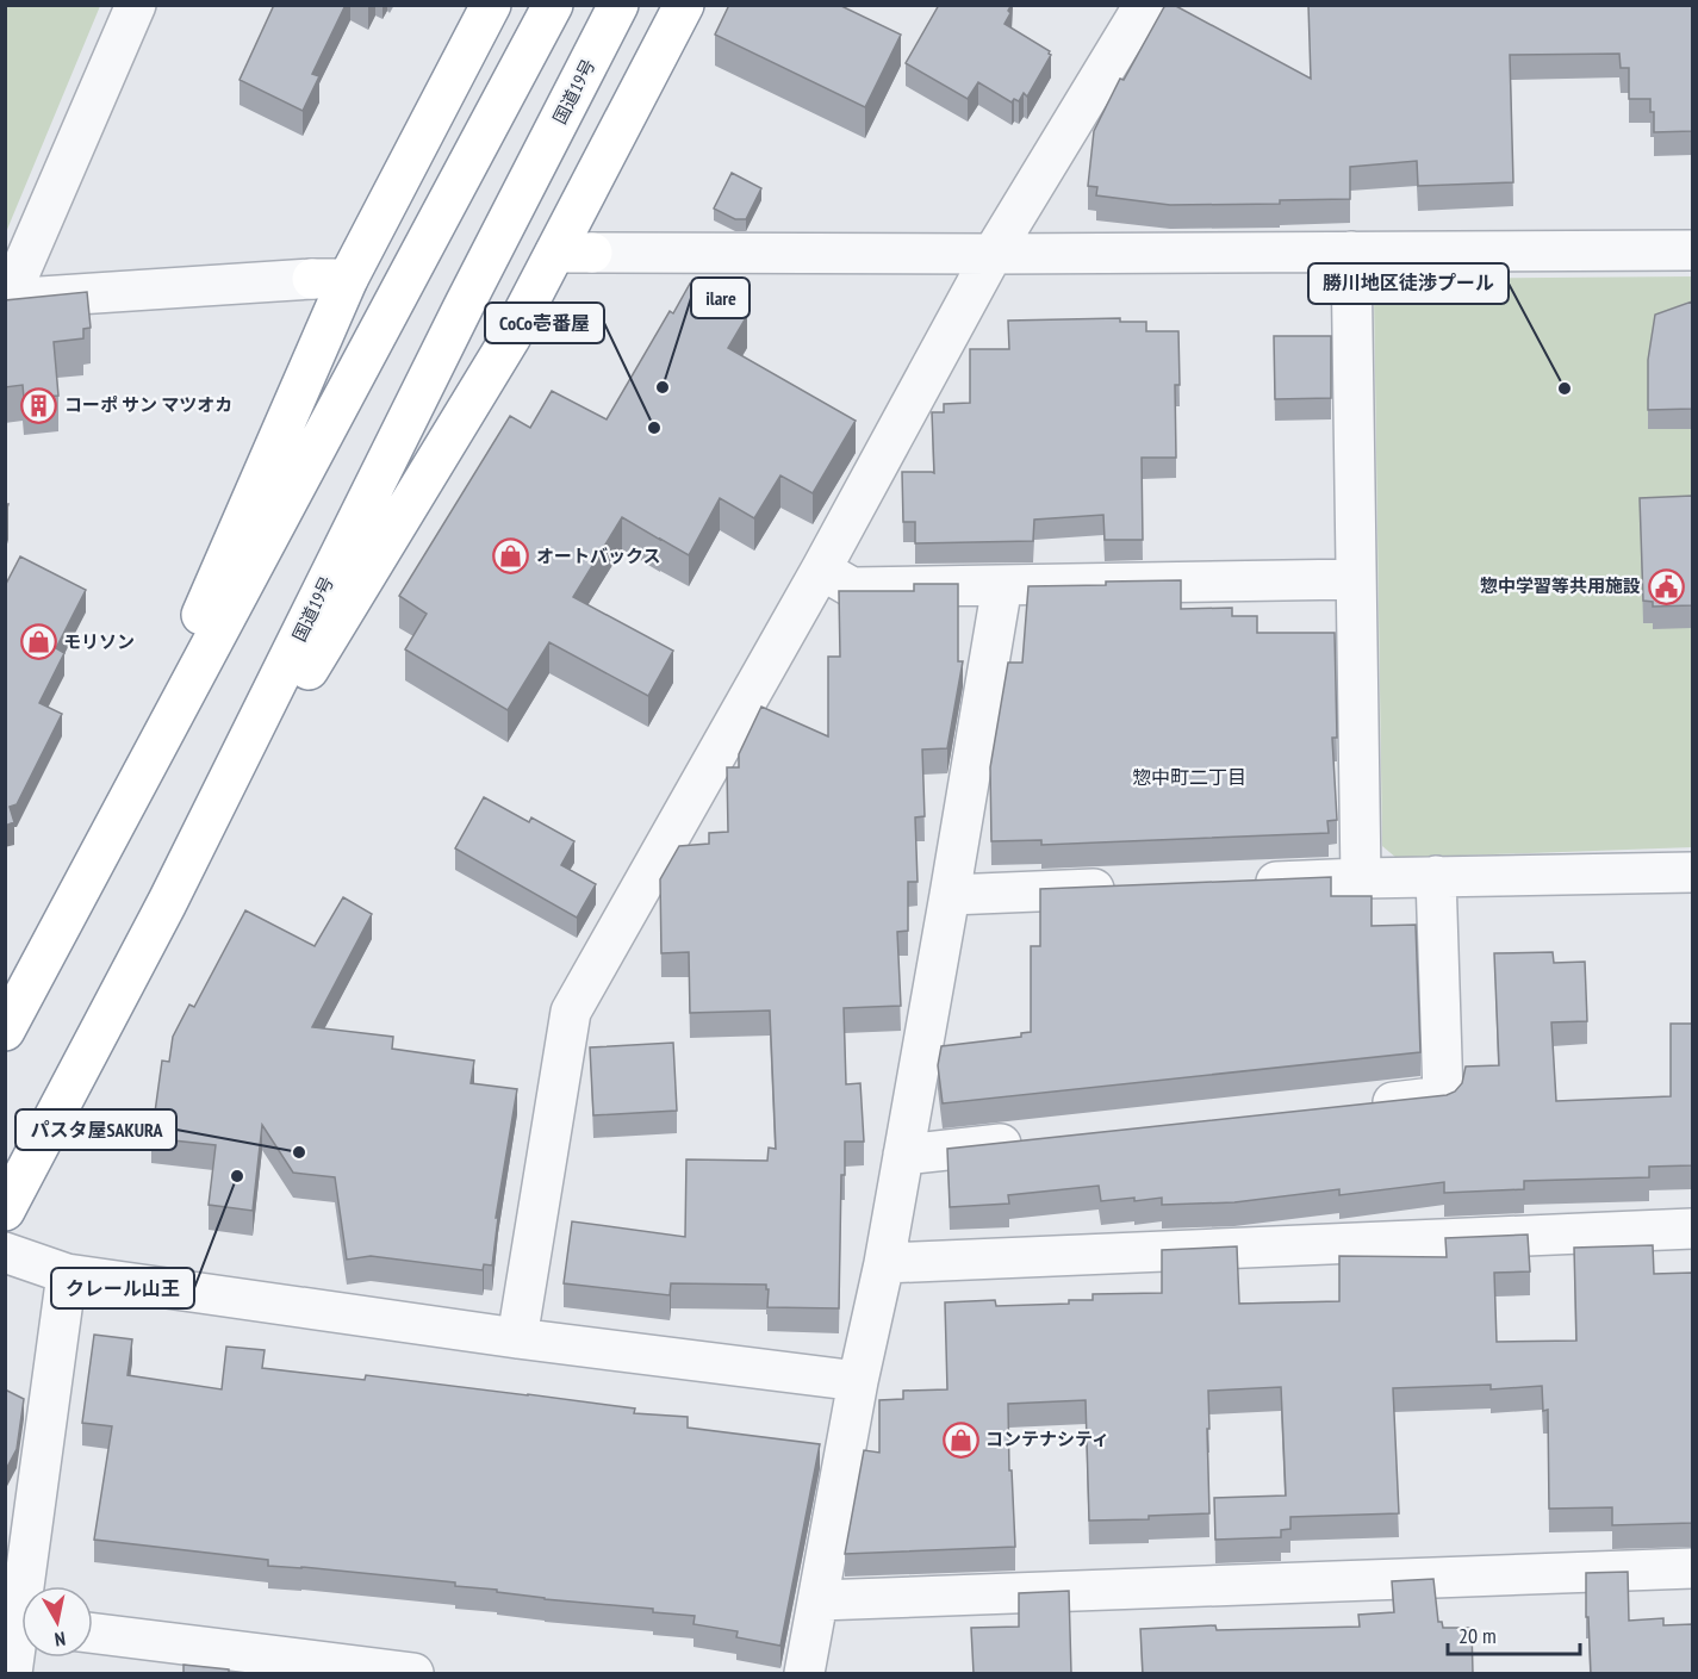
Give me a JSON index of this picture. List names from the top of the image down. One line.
{"streets":{"highway":["国道19号"]},"districts":["惣中町二丁目"],"places":{"other":["ilare","勝川地区徒渉プール","CoCo壱番屋","パスタ屋SAKURA","クレール山王"],"building":["コーポ サン マツオカ"],"shop":["オートバックス","モリソン","コンテナシティ"],"public building":["惣中学習等共用施設"]},"scale_bar":"20 m","north":"bottom"}
